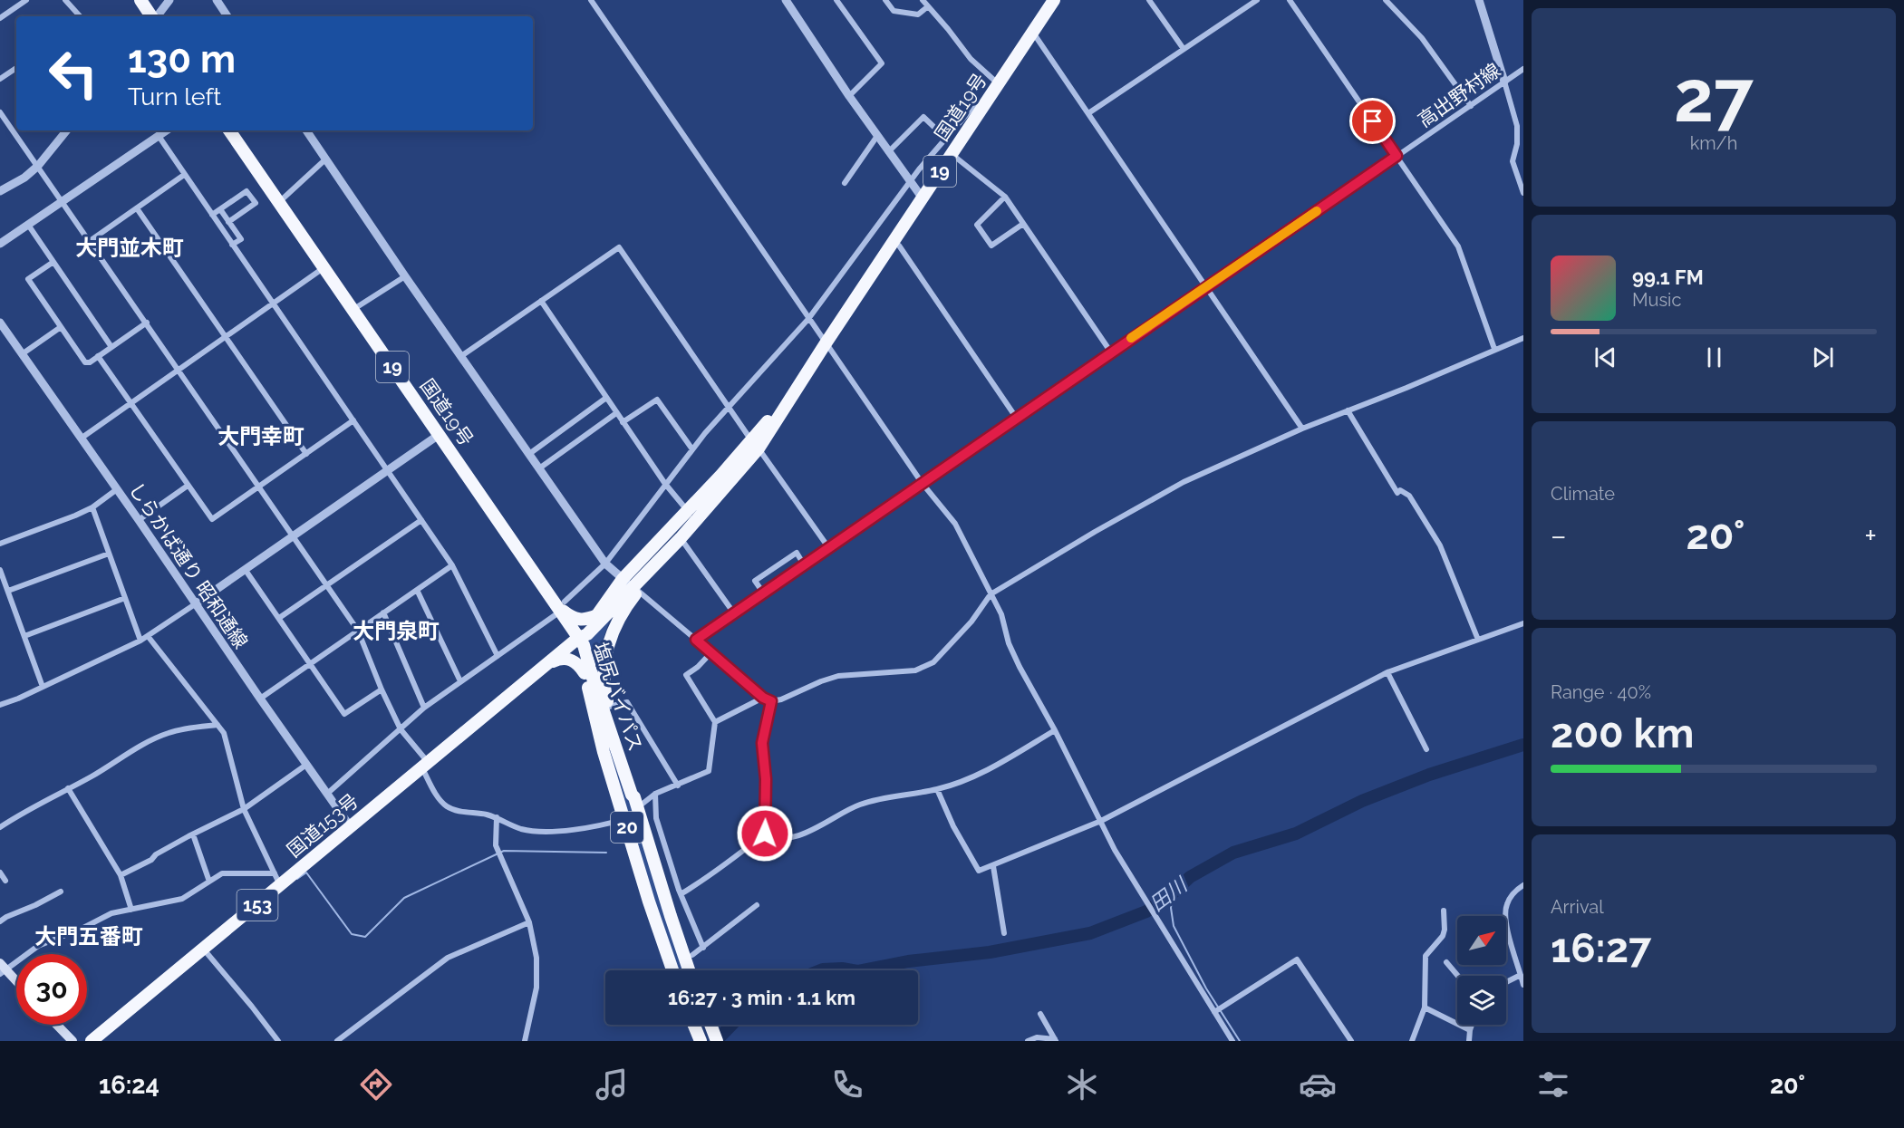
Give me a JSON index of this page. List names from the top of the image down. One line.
{"streets":{"highway":["国道19号","19","塩尻バイパス","国道153号","20","153"],"street":["高出野村線","しらかば通り 昭和通線"]},"crossings":[["国道19号","塩尻バイパス"],["国道19号","国道153号"],["しらかば通り 昭和通線","国道153号"],["塩尻バイパス","国道153号"]],"districts":["大門並木町","大門幸町","大門泉町","大門五番町"],"water":["田川"],"north":"top right","page":{"tile":[["27","km/h"],"Climate",["Range · 40%","200 km"],["Arrival","16:27"]],"turn":["130 m","Turn left"],"song":["99.1 FM","Music"],"heat":["−","20°","+"],"limit":"30","trip":"16:27 · 3 min · 1.1 km","tabs":["16:24","20°"]}}
